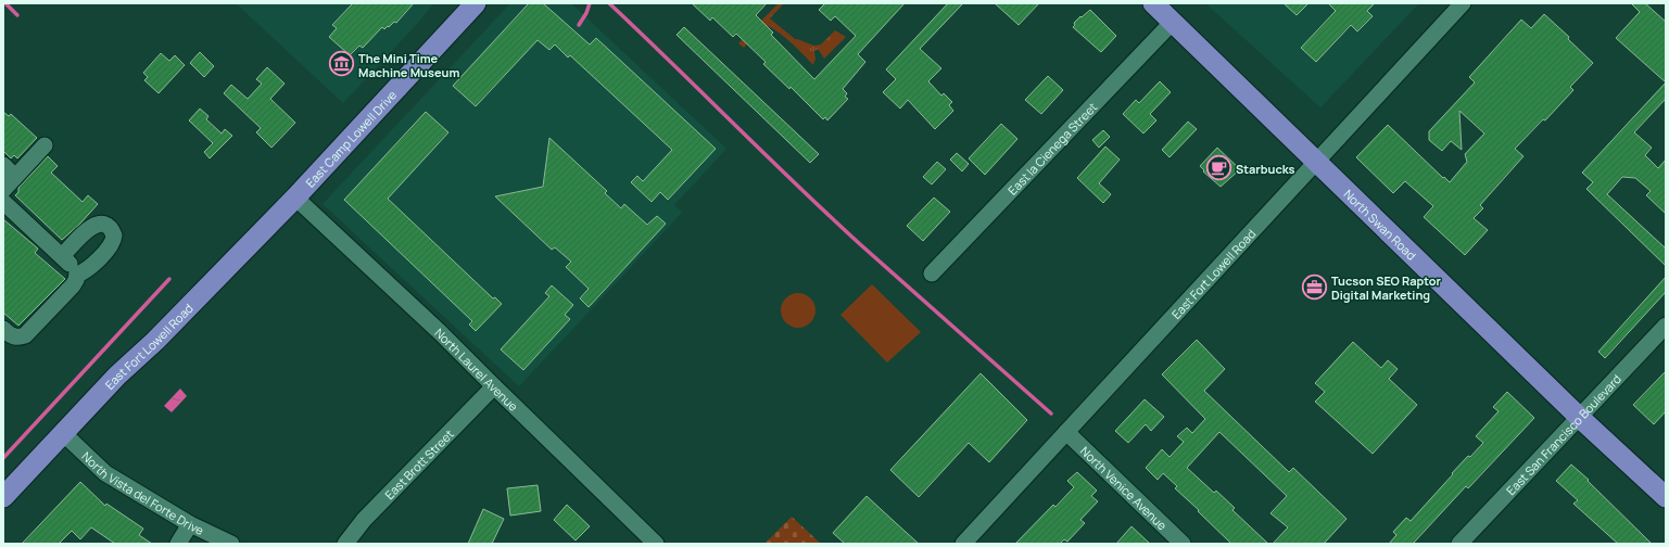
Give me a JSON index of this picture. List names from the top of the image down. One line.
{"streets":{"main road":["East Camp Lowell Drive","North Swan Road","East Fort Lowell Road"],"street":["East la Cienega Street","North Laurel Avenue","East San Francisco Boulevard","East Brott Street","North Venice Avenue","North Vista del Forte Drive"]},"crossings":[["East Camp Lowell Drive","East Fort Lowell Road"],["East Camp Lowell Drive","North Laurel Avenue"],["East la Cienega Street","North Swan Road"],["North Swan Road","East Fort Lowell Road"],["North Swan Road","East San Francisco Boulevard"],["East Fort Lowell Road","North Laurel Avenue"],["East Fort Lowell Road","North Venice Avenue"],["East Fort Lowell Road","North Vista del Forte Drive"],["North Laurel Avenue","East Brott Street"]],"places":{"museum":["The Mini Time Machine Museum"],"cafe":["Starbucks"],"office":["Tucson SEO Raptor Digital Marketing"]}}
